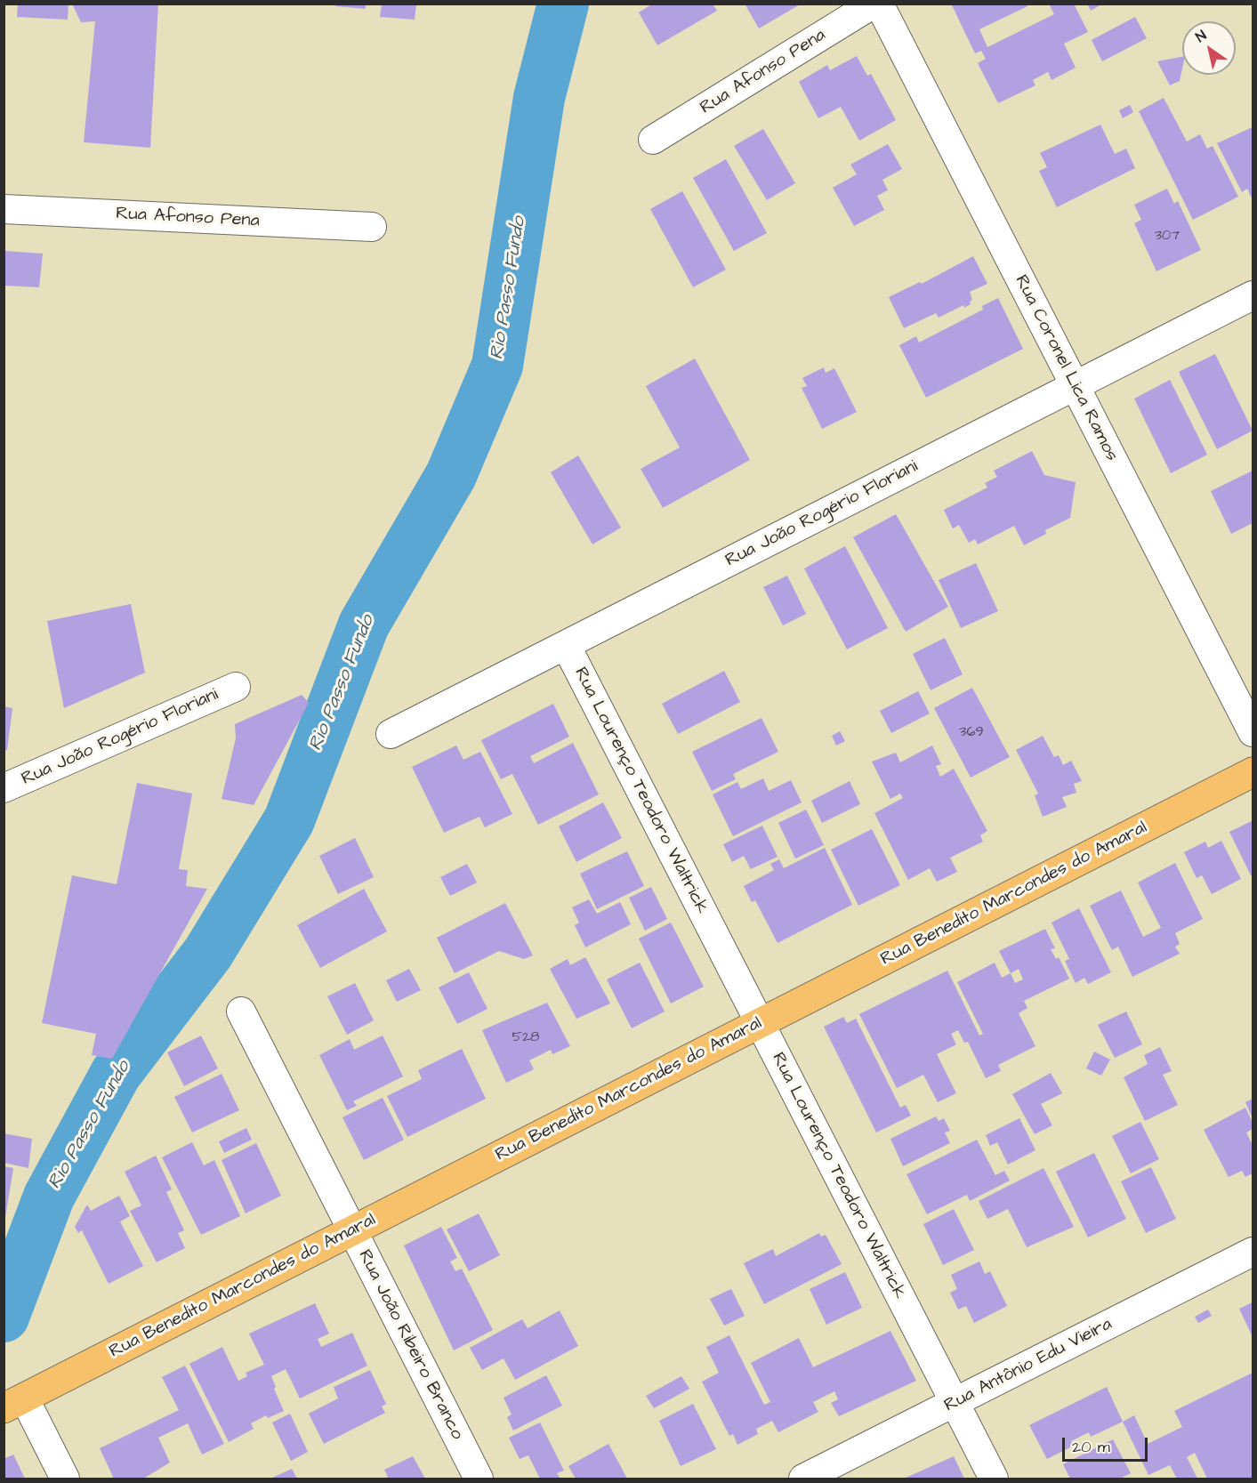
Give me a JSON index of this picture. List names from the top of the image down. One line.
{"streets":{"main road":["Rua Benedito Marcondes do Amaral"],"street":["Rua Afonso Pena","Rua Coronel Lica Ramos","Rua João Rogério Floriani","Rua Lourenço Teodoro Waltrick","Rua João Ribeiro Branco","Rua Antônio Edu Vieira"]},"crossings":[["Rua Coronel Lica Ramos","Rua João Rogério Floriani"],["Rua João Rogério Floriani","Rua Lourenço Teodoro Waltrick"],["Rua Lourenço Teodoro Waltrick","Rua Benedito Marcondes do Amaral"],["Rua Lourenço Teodoro Waltrick","Rua Antônio Edu Vieira"],["Rua Benedito Marcondes do Amaral","Rua João Ribeiro Branco"]],"water":["Rio Passo Fundo"],"house_numbers":["307","369","528"],"scale_bar":"20 m","north":"top left"}
